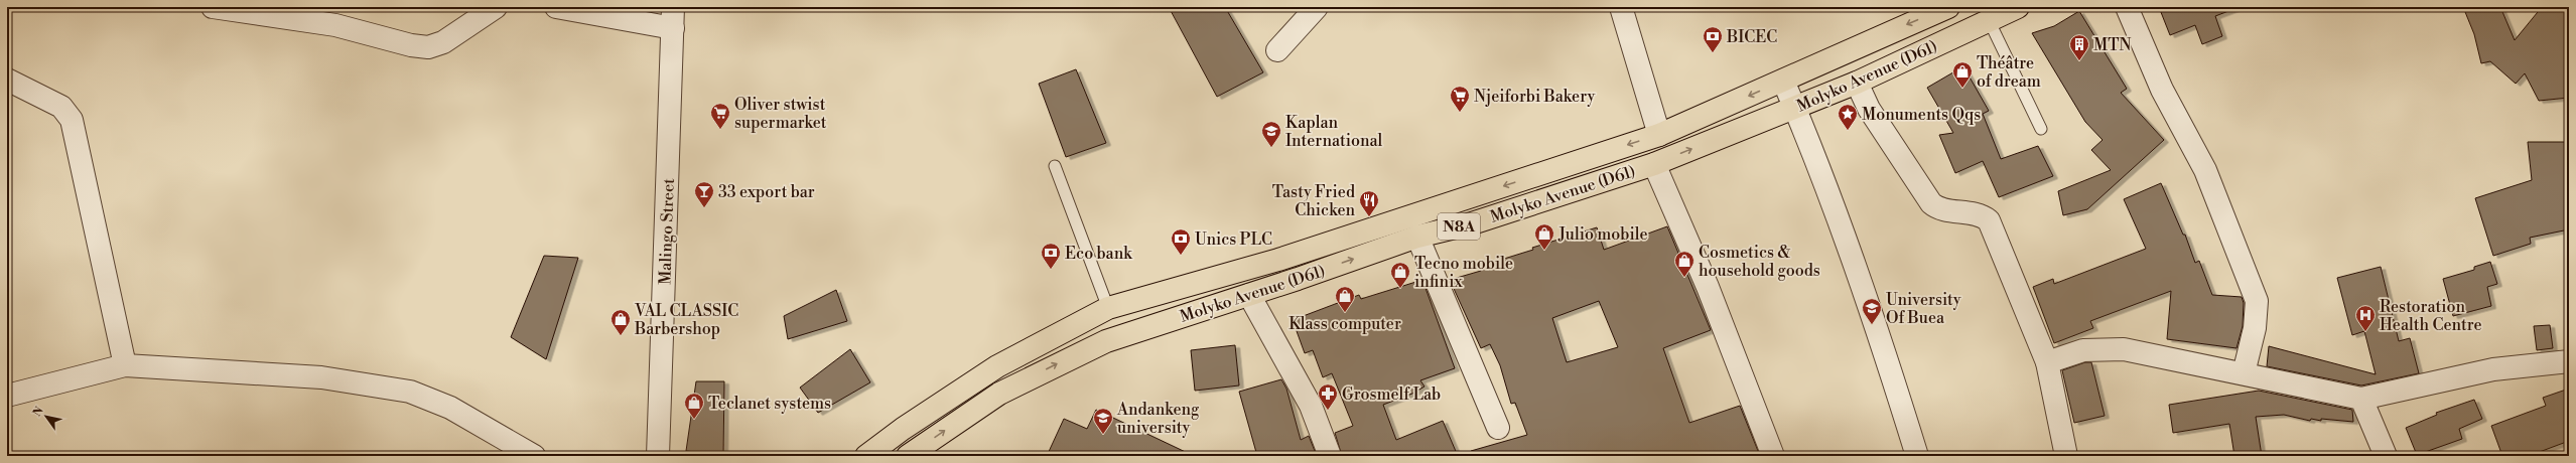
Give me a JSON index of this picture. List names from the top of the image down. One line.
{"streets":{"highway":["Molyko Avenue (D61)","N8A"],"street":["Malingo Street"]},"places":{"bank":["BICEC","Unics PLC","Eco bank"],"building":["MTN"],"shop":["Théâtre of dream","Julio mobile","Cosmetics & household goods","Tecno mobile infinix","Klass computer","VAL CLASSIC Barbershop","Teclanet systems"],"supermarket":["Njeiforbi Bakery","Oliver stwist supermarket"],"place":["Monuments Qqs"],"school or university":["Kaplan International","University Of Buea","Andankeng university"],"bar":["33 export bar"],"restaurant":["Tasty Fried Chicken"],"hospital":["Restoration Health Centre"],"pharmacy":["Grosmelf Lab"]},"north":"top left"}
